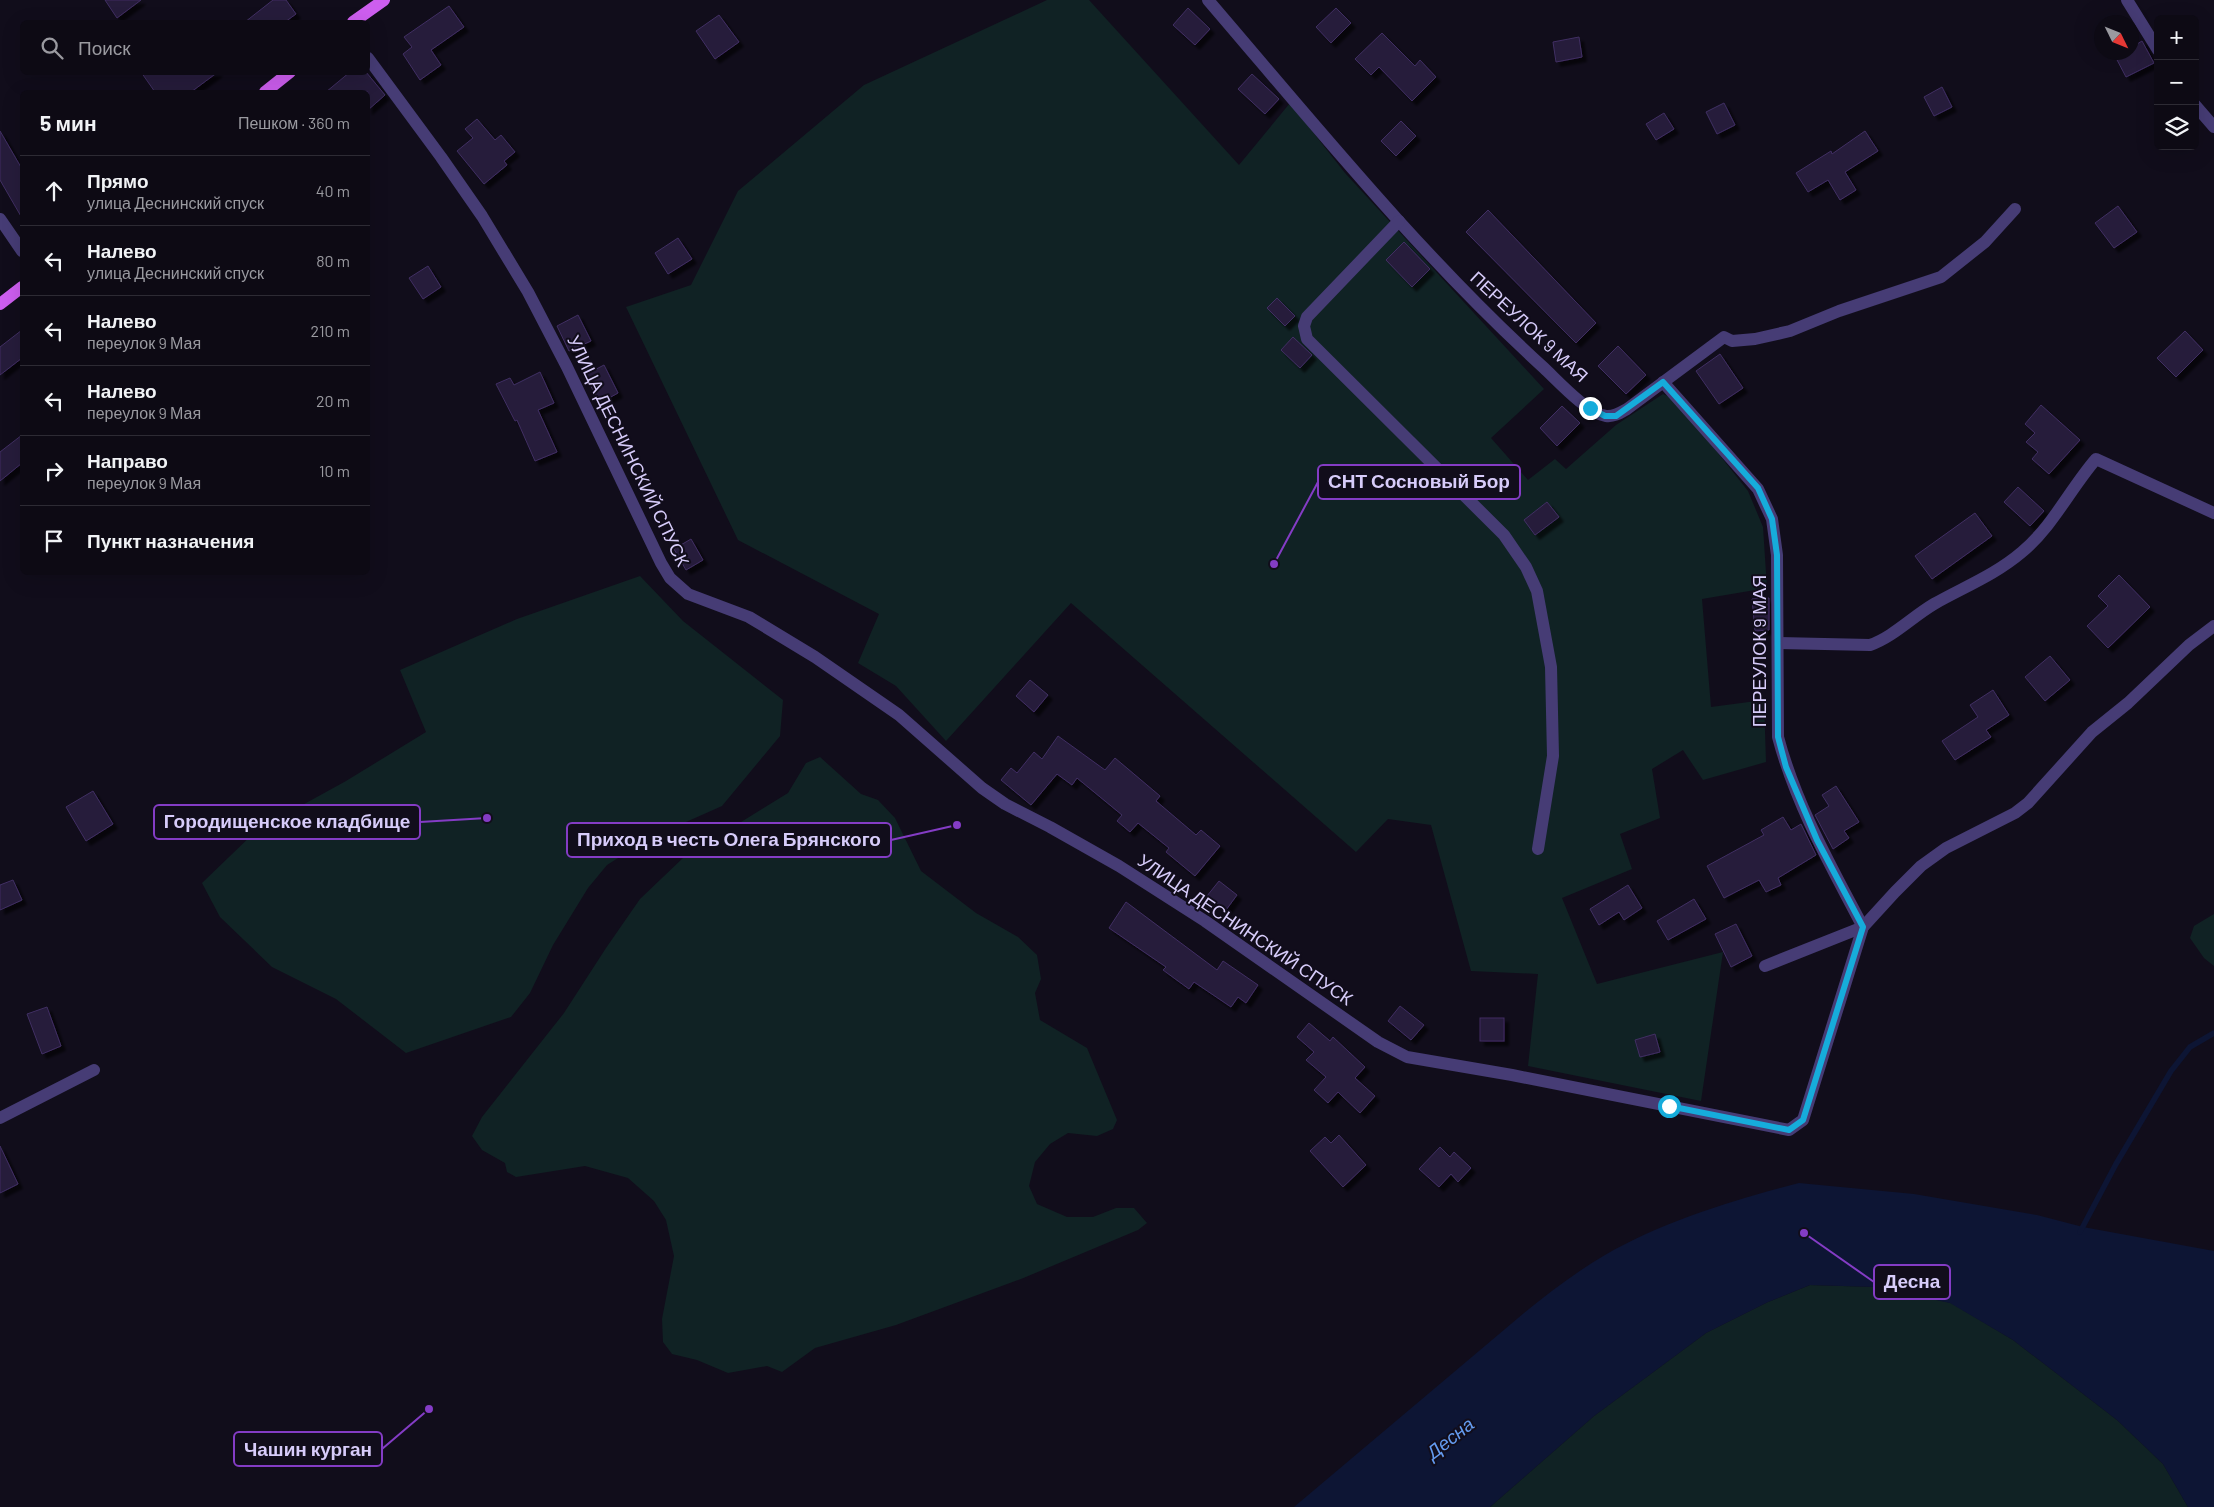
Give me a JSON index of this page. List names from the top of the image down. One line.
{"streets":{"street":["ПЕРЕУЛОК 9 МАЯ","УЛИЦА ДЕСНИНСКИЙ СПУСК"]},"crossings":[["ПЕРЕУЛОК 9 МАЯ","УЛИЦА ДЕСНИНСКИЙ СПУСК"]],"water":["Десна"],"places":["СНТ Сосновый Бор","Городищенское кладбище","Приход в честь Олега Брянского","Десна","Чашин курган"],"north":"bottom right","page":{"map_buttons":["+","−"],"search":"Поиск","heading":["5 мин","Пешком · 360 m"],"list":[["Прямо","улица Деснинский спуск","40 m"],["Налево","улица Деснинский спуск","80 m"],["Налево","переулок 9 Мая","210 m"],["Налево","переулок 9 Мая","20 m"],["Направо","переулок 9 Мая","10 m"],"Пункт назначения"]}}
